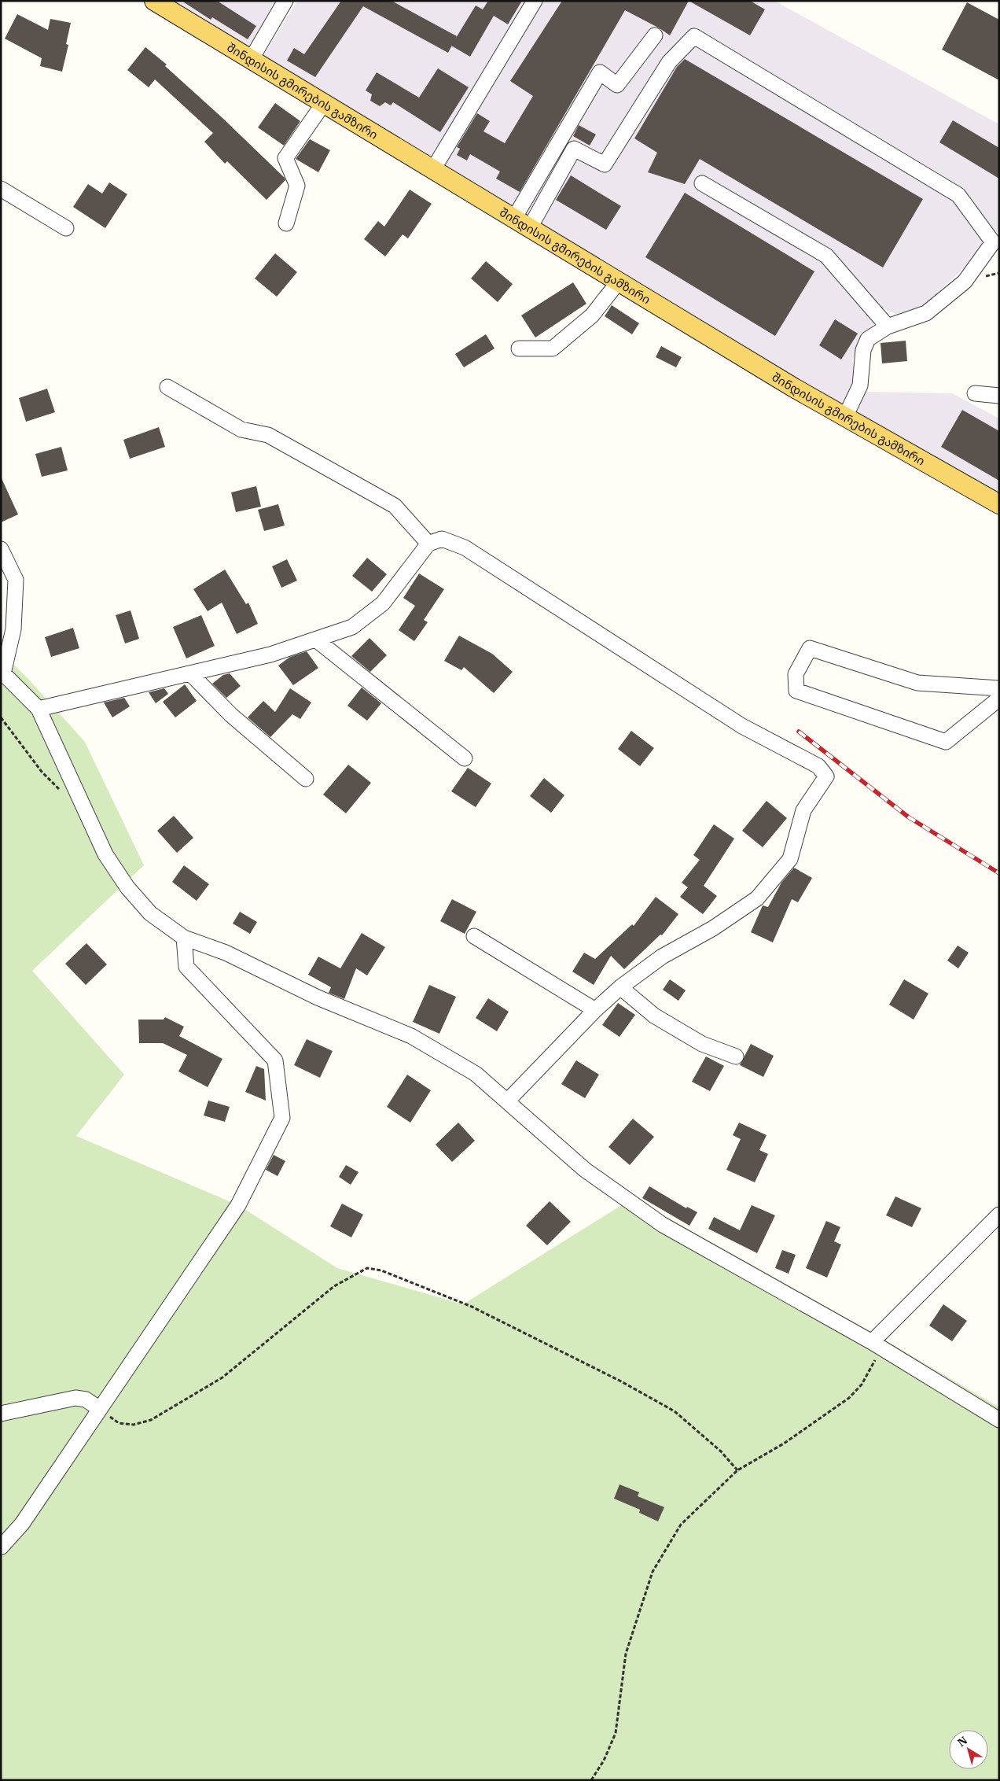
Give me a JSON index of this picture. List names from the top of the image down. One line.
{"streets":{"main road":["შინდისის გმირების გამზირი"]},"north":"top left"}
